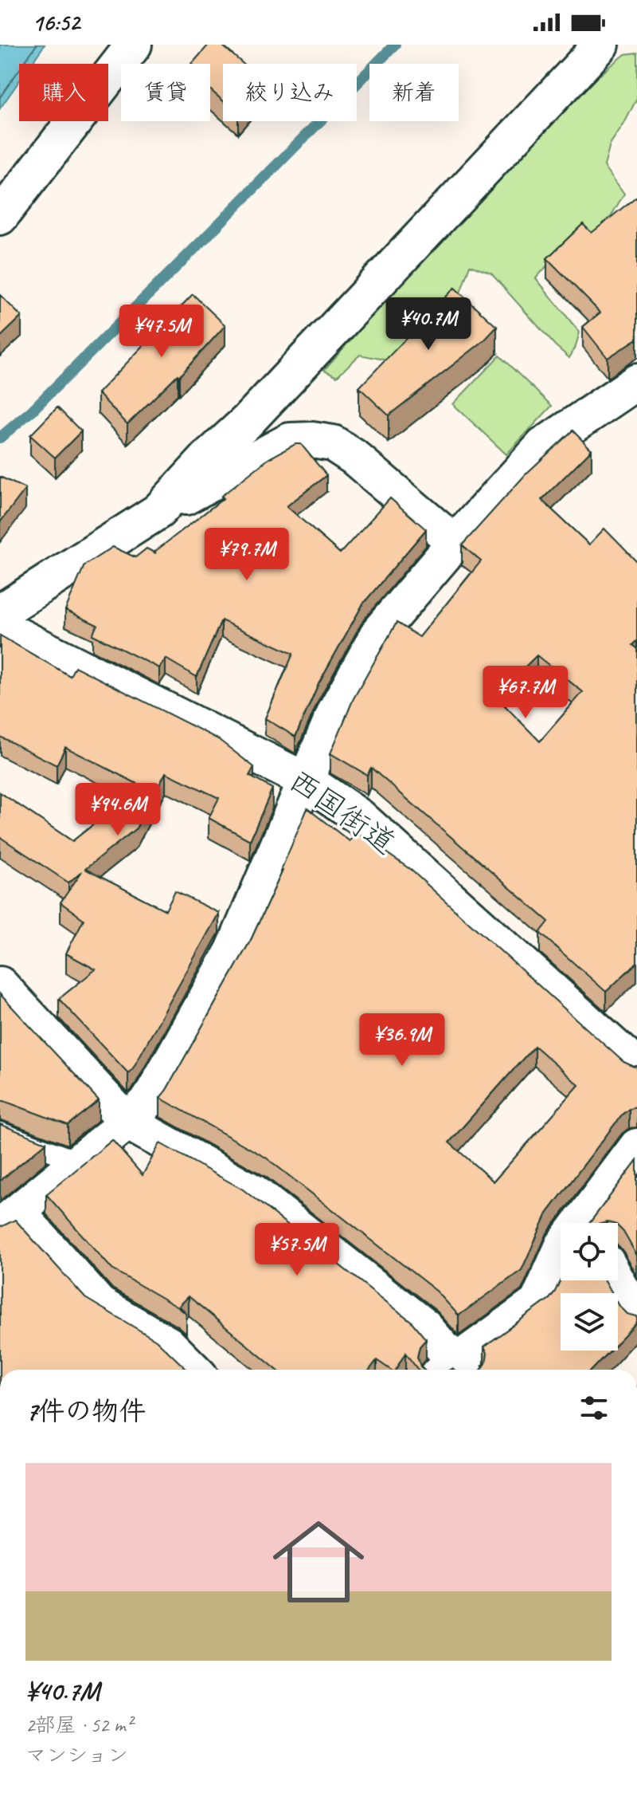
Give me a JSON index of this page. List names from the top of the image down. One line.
{"streets":{"street":["西国街道"]},"page":{"status":"16:52","chip":["購入","賃貸","絞り込み","新着"],"price":["¥40.7M","¥47.5M","¥79.7M","¥67.7M","¥94.6M","¥36.9M","¥57.5M"],"heading":"7件の物件","list":[{"name":"¥40.7M","note":"2部屋 · 52 m² · マンション"}]}}
